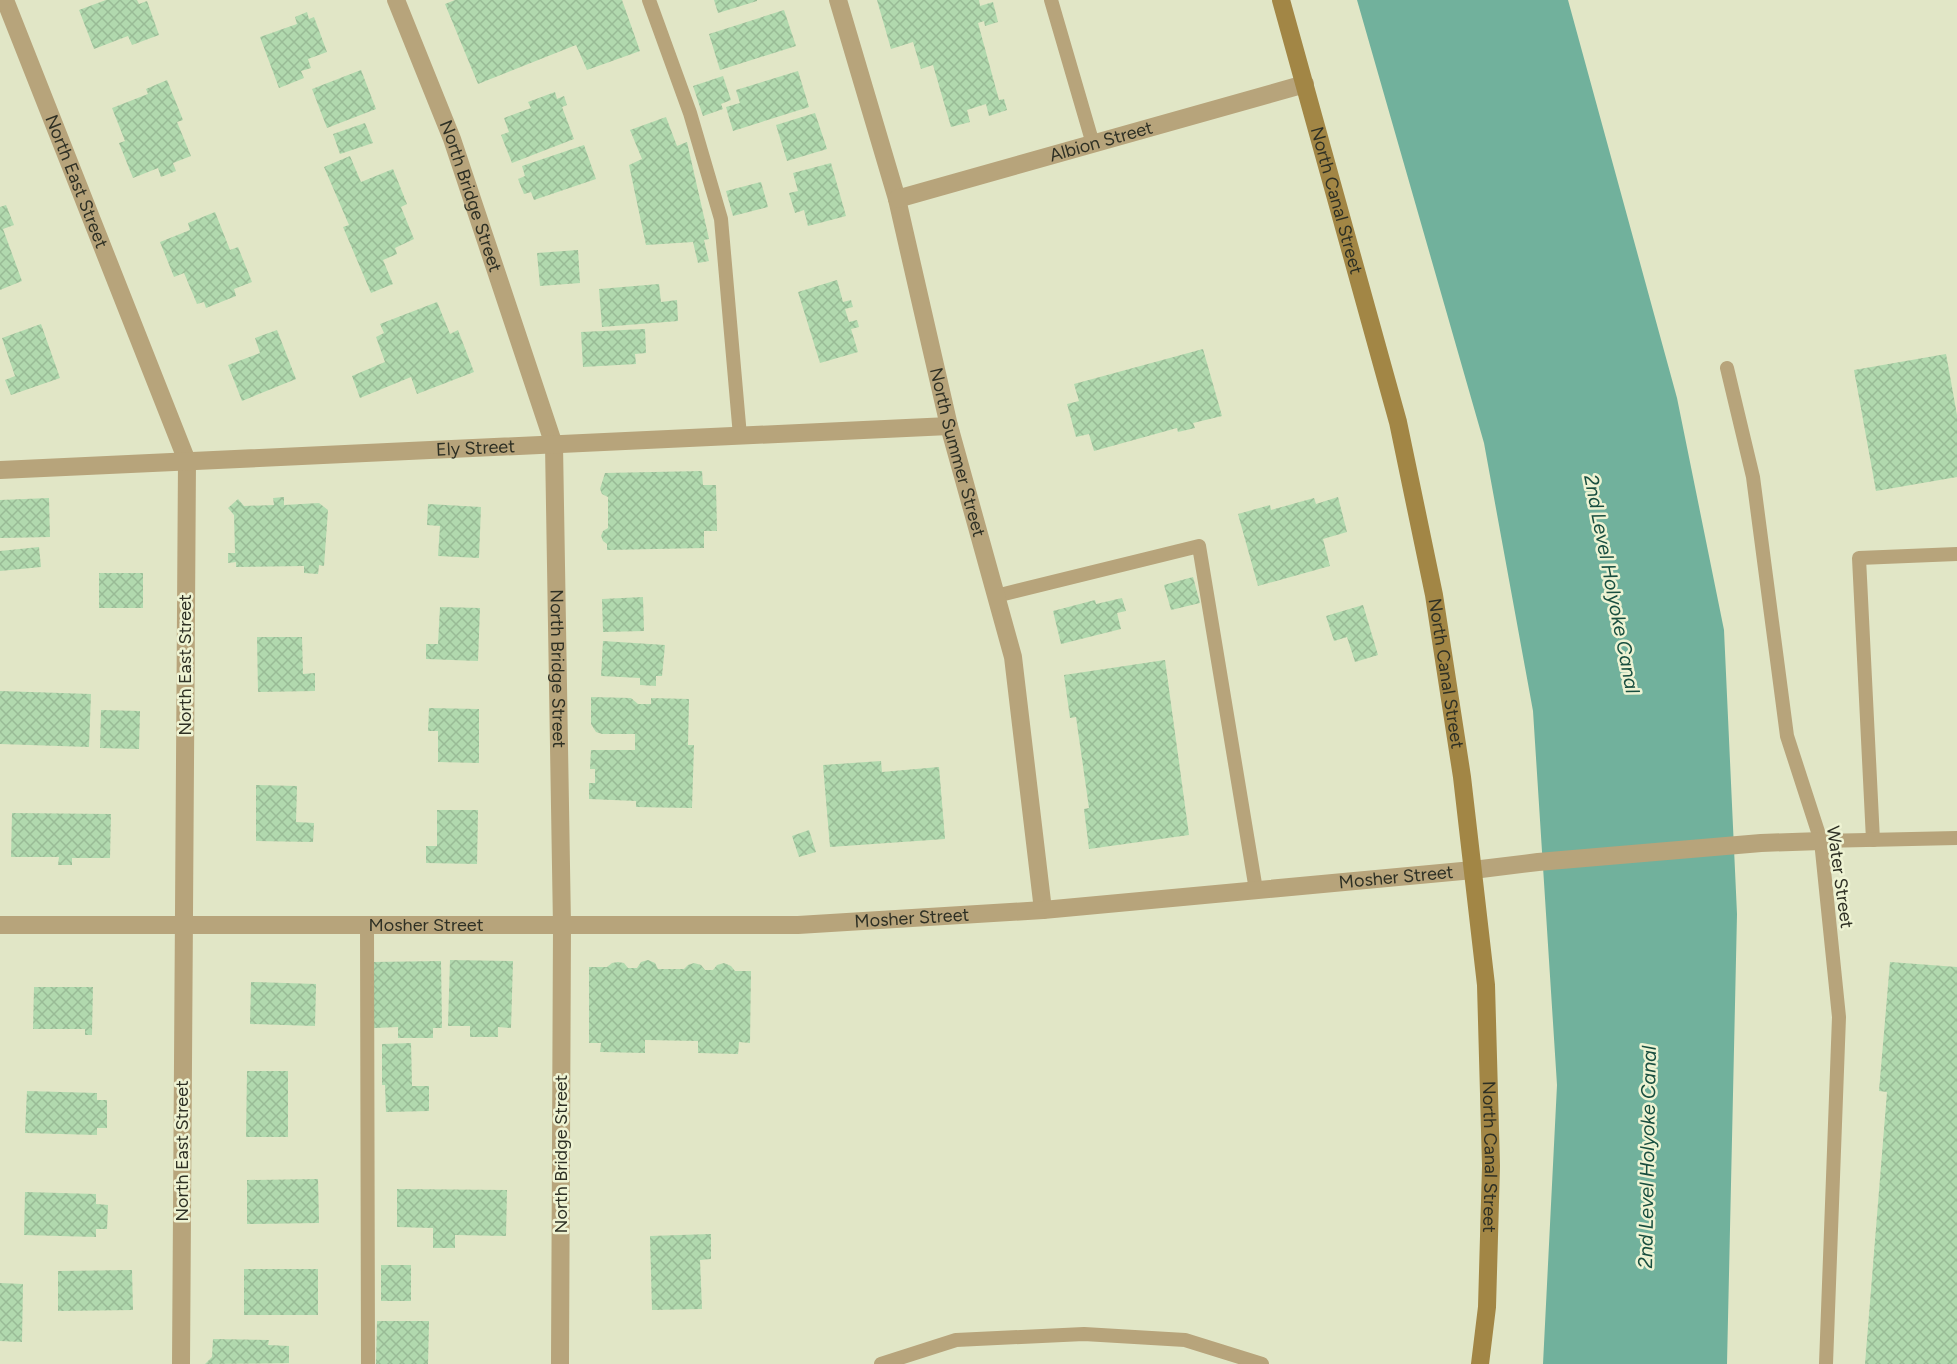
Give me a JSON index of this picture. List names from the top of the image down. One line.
{"streets":{"street":["Albion Street","North East Street","North Bridge Street","North Canal Street","Ely Street","North Summer Street","Mosher Street"],"lane":["Water Street"]},"crossings":[["Albion Street","North Canal Street"],["Albion Street","North Summer Street"],["North East Street","Ely Street"],["North East Street","Mosher Street"],["North Bridge Street","Ely Street"],["North Bridge Street","Mosher Street"],["North Canal Street","Mosher Street"],["Ely Street","North Summer Street"],["North Summer Street","Mosher Street"],["Mosher Street","Water Street"]],"water":["2nd Level Holyoke Canal"]}
